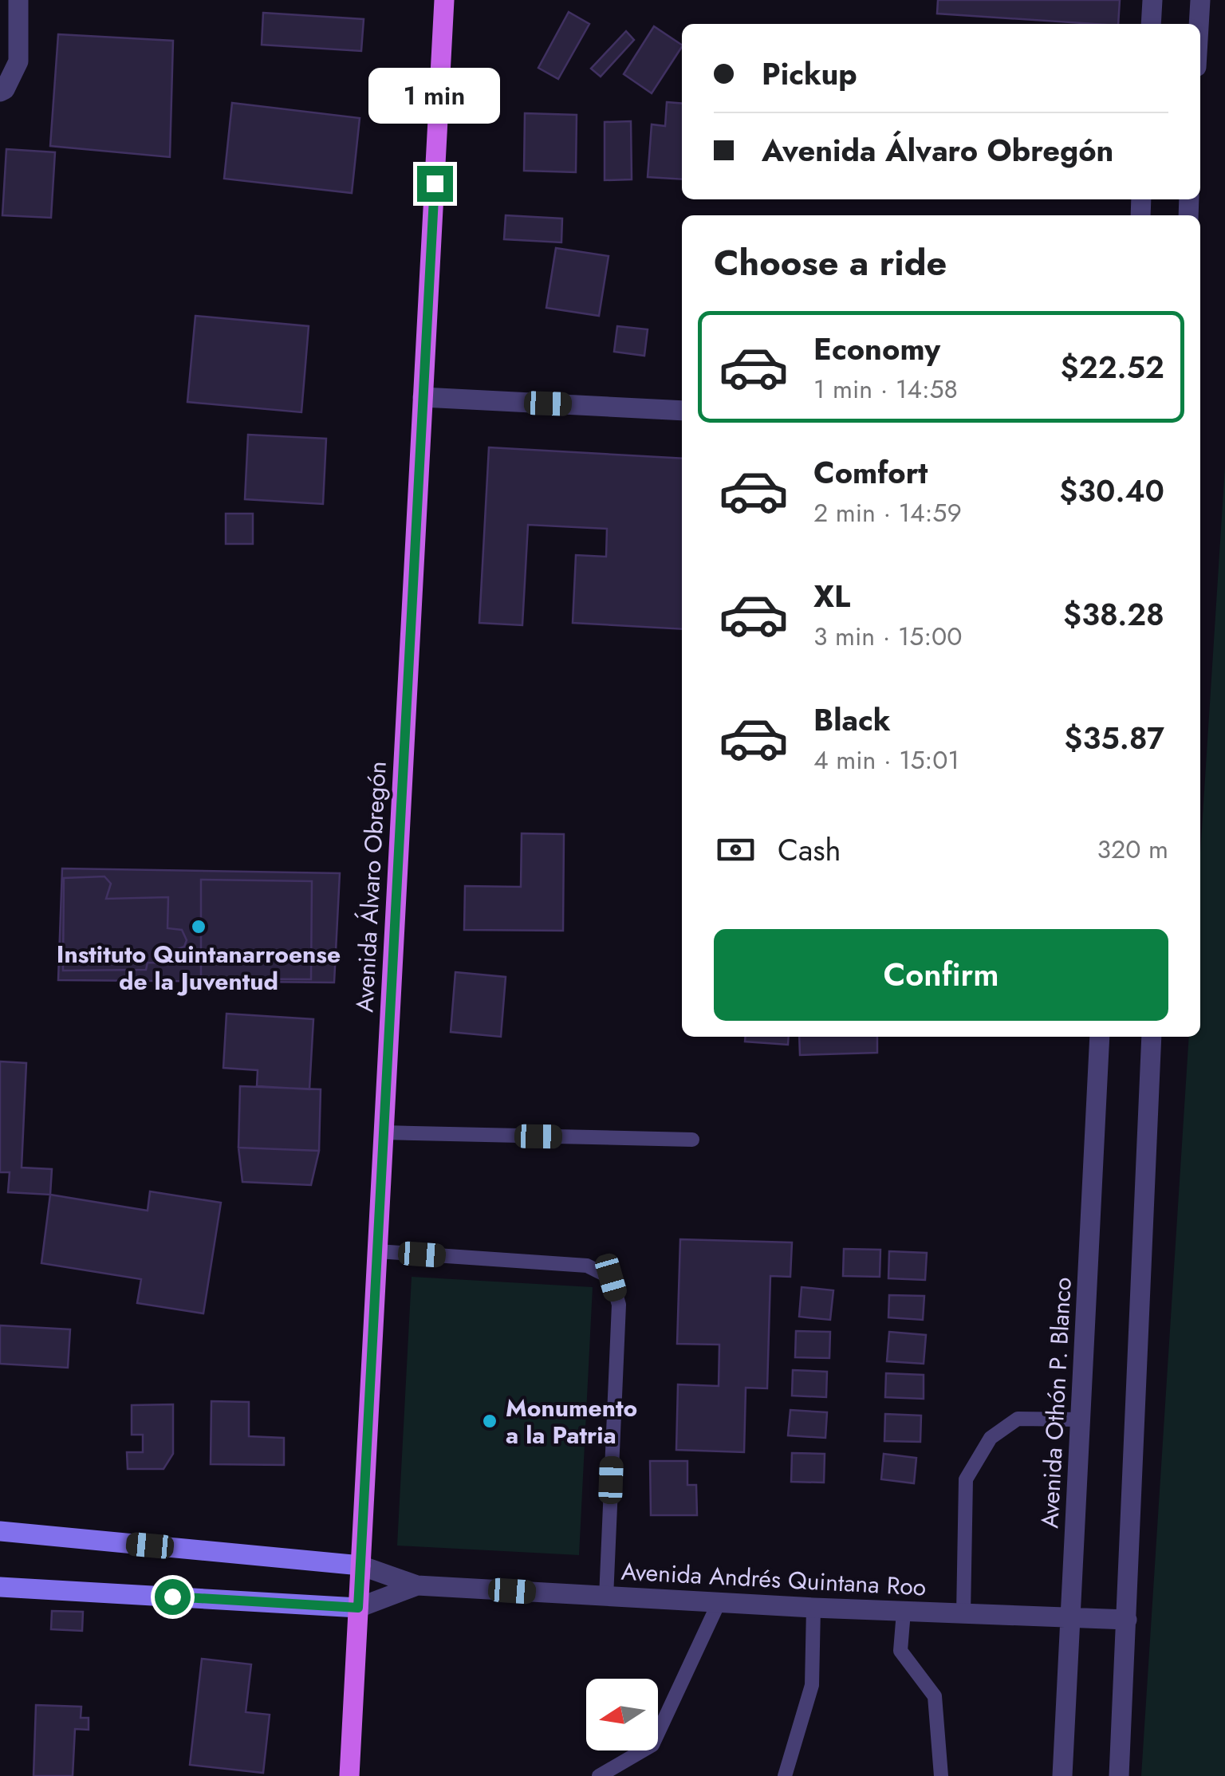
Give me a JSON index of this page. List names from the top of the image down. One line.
{"streets":{"main road":["Avenida Álvaro Obregón","Avenida Andrés Quintana Roo"],"street":["Avenida Othón P. Blanco"]},"crossings":[["Avenida Álvaro Obregón","Avenida Andrés Quintana Roo"],["Avenida Othón P. Blanco","Avenida Andrés Quintana Roo"]],"places":["Instituto Quintanarroense de la Juventud","Monumento a la Patria"],"north":"left","page":{"banner":["Pickup","Avenida Álvaro Obregón"],"bubble":"1 min","heading":"Choose a ride","list":[{"name":"Economy","note":"1 min · 14:58","value":"$22.52"},{"name":"Comfort","note":"2 min · 14:59","value":"$30.40"},{"name":"XL","note":"3 min · 15:00","value":"$38.28"},{"name":"Black","note":"4 min · 15:01","value":"$35.87"}],"pay":["Cash","320 m"],"buttons":"Confirm"}}
